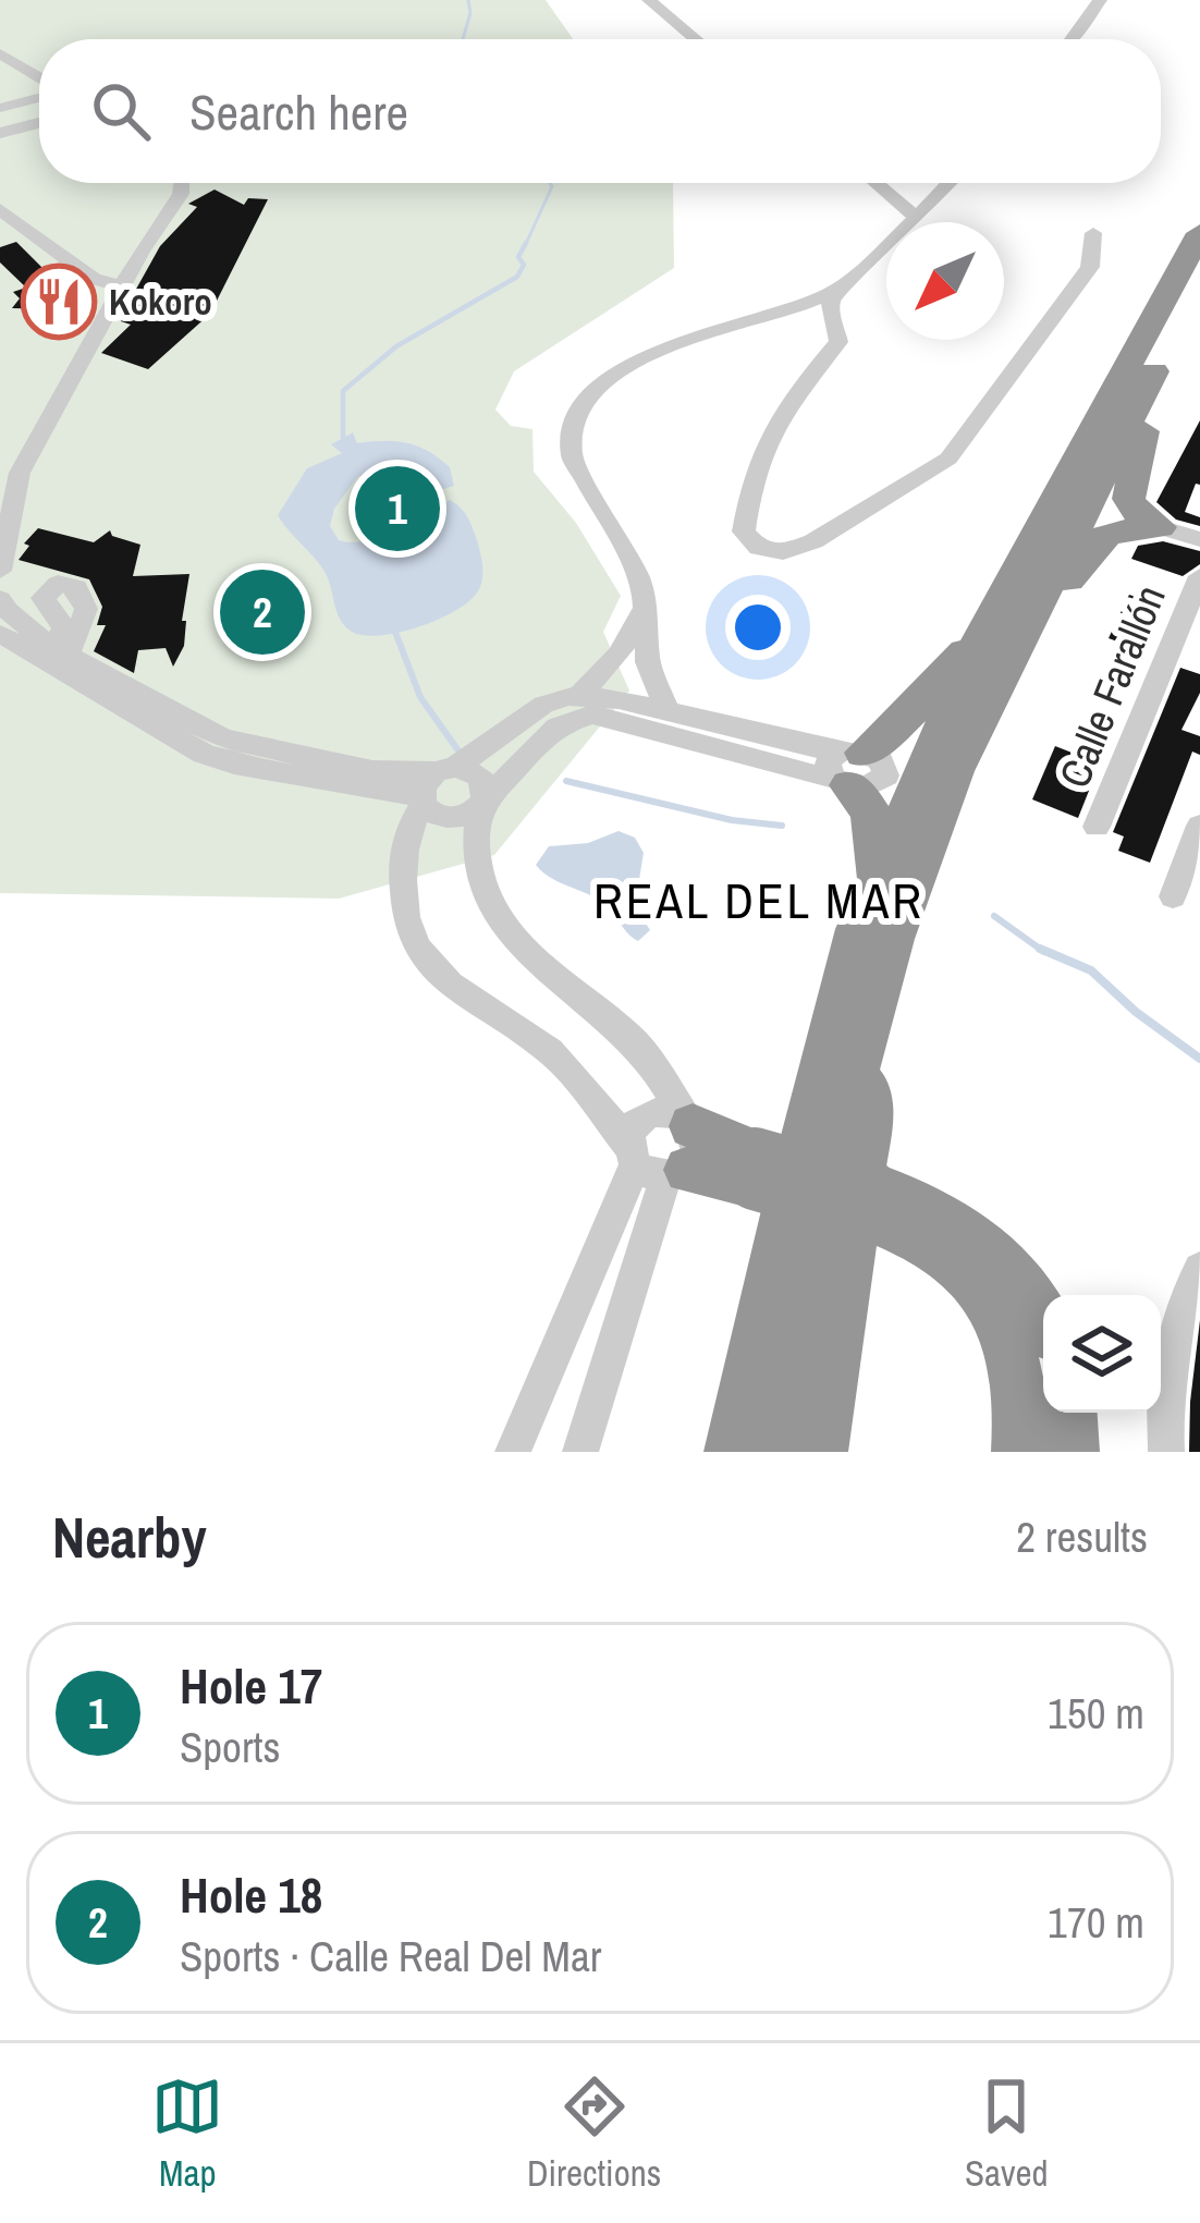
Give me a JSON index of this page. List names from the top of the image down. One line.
{"streets":{"street":["Calle Farallón"]},"districts":["REAL DEL MAR"],"places":{"restaurant":["Kokoro"]},"north":"bottom left","page":{"search":"Search here","pins":["1","2"],"heading":["Nearby","2 results"],"list":[{"mark":"1","name":"Hole 17","note":"Sports","value":"150 m"},{"mark":"2","name":"Hole 18","note":"Sports · Calle Real Del Mar","value":"170 m"}],"nav":["Map","Directions","Saved"]}}
